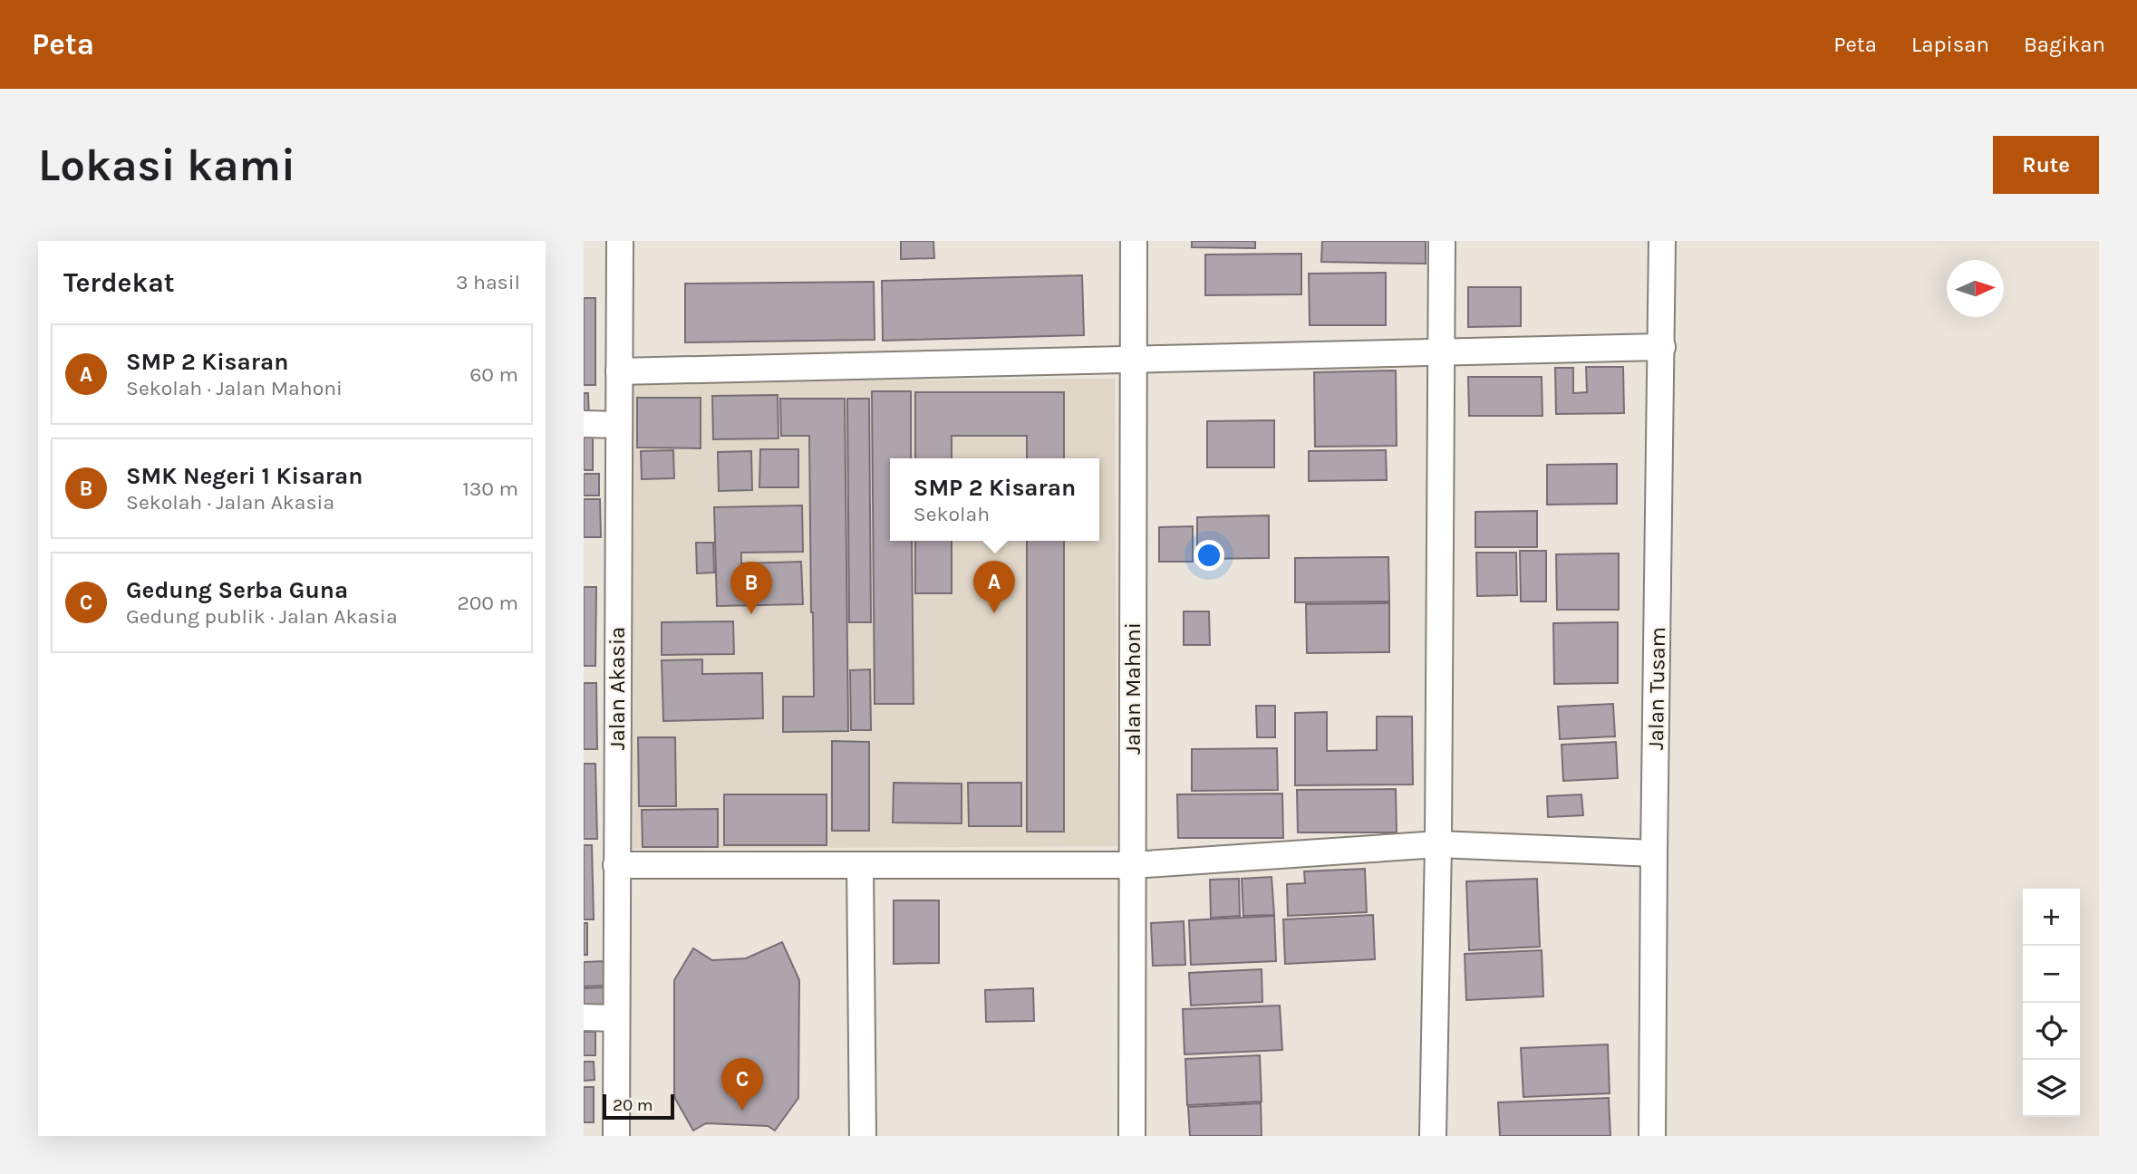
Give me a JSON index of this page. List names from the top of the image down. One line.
{"streets":{"street":["Jalan Akasia","Jalan Mahoni","Jalan Tusam"]},"scale_bar":"20 m","north":"right","page":{"header":"Peta","nav":["Peta","Lapisan","Bagikan"],"buttons":"Rute","title":"Lokasi kami","heading":["Terdekat","3 hasil"],"list":[{"mark":"A","name":"SMP 2 Kisaran","note":"Sekolah · Jalan Mahoni","value":"60 m"},{"mark":"B","name":"SMK Negeri 1 Kisaran","note":"Sekolah · Jalan Akasia","value":"130 m"},{"mark":"C","name":"Gedung Serba Guna","note":"Gedung publik · Jalan Akasia","value":"200 m"}],"popup":["SMP 2 Kisaran","Sekolah"],"pins":["A","B","C"],"map_buttons":["+","−"],"scale":"20 m"}}
